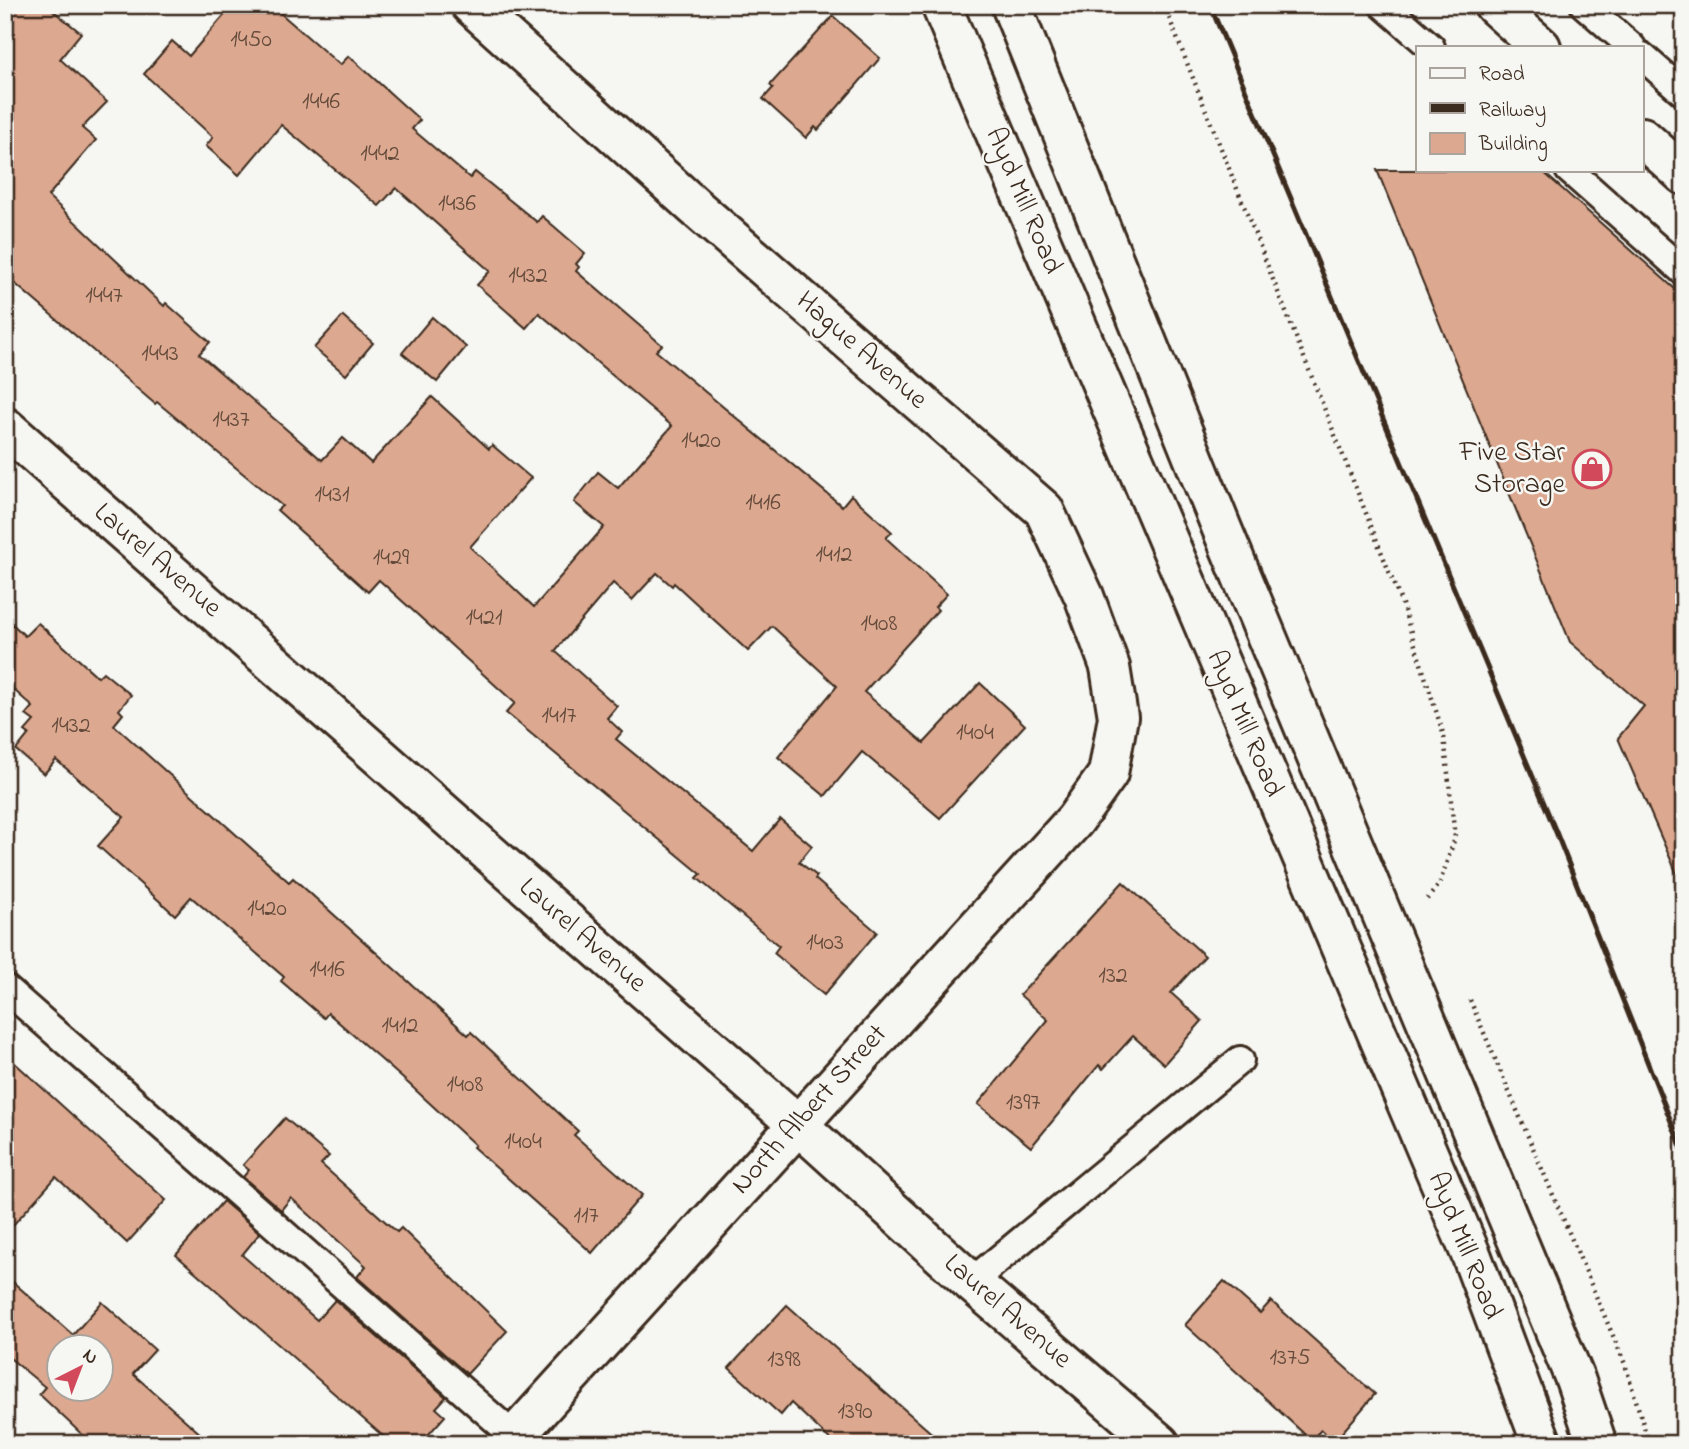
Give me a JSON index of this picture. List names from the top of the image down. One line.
{"streets":{"street":["Ayd Mill Road","Hague Avenue","Laurel Avenue","North Albert Street"]},"crossings":[["Hague Avenue","North Albert Street"],["Laurel Avenue","North Albert Street"]],"places":{"shop":["Five Star Storage"]},"house_numbers":["1450","1446","1442","1436","1432","1447","1443","1437","1420","1431","1416","1412","1429","1421","1408","1417","1432","1404","1420","1403","1416","132","1412","1408","1397","1404","117","1375","1398","1390"],"legend":["Road","Railway","Building"],"north":"top right"}
